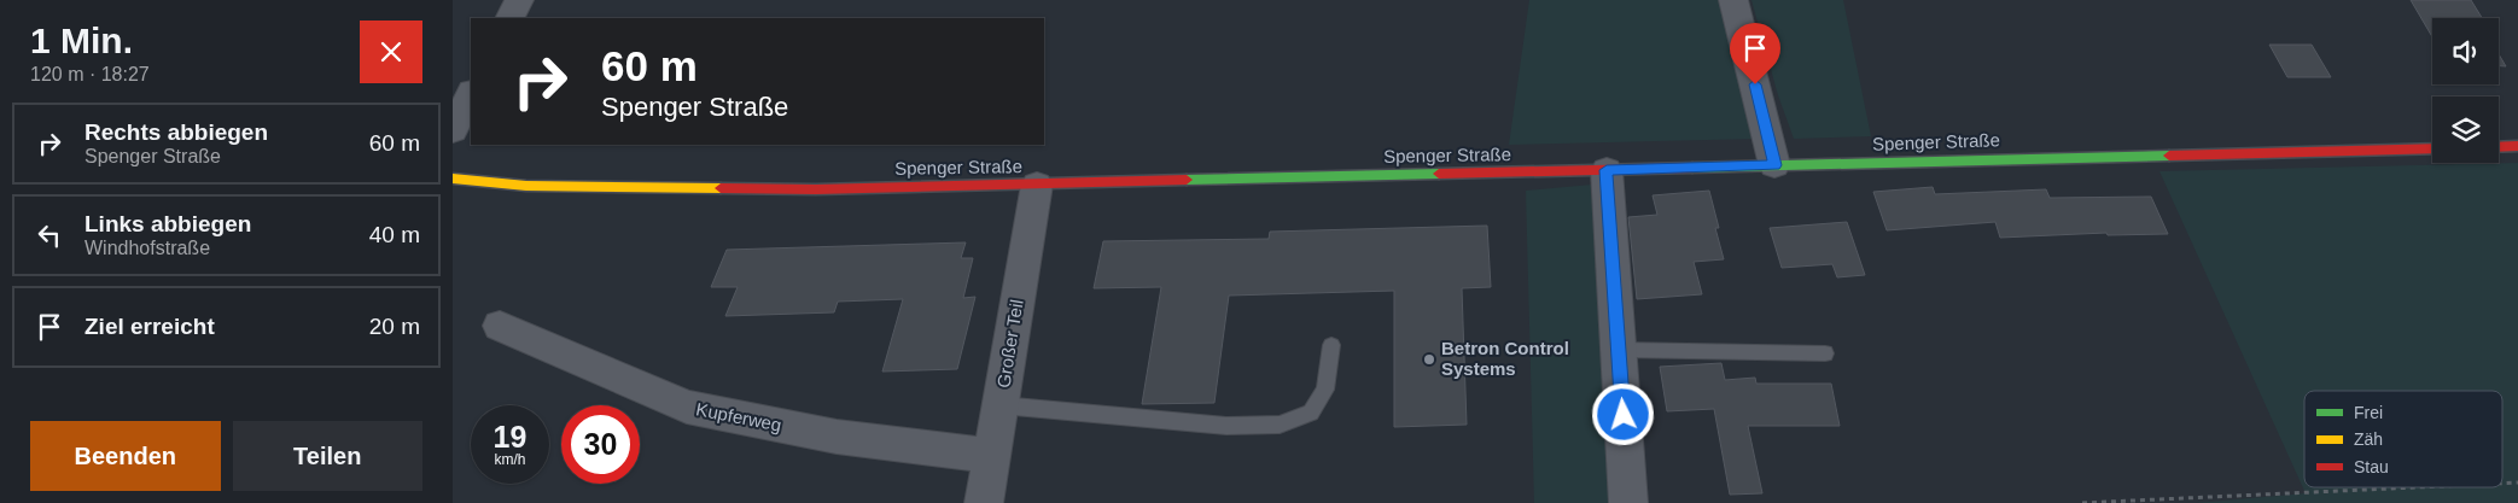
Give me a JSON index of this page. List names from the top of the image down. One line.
{"streets":{"street":["Spenger Straße","Großer Teil","Kupferweg"]},"crossings":[["Spenger Straße","Großer Teil"],["Großer Teil","Kupferweg"]],"places":["Betron Control Systems"],"legend":["Frei","Zäh","Stau"],"page":{"heading":["1 Min.","120 m · 18:27"],"turn":["60 m","Spenger Straße"],"list":[{"name":"Rechts abbiegen","note":"Spenger Straße","value":"60 m"},{"name":"Links abbiegen","note":"Windhofstraße","value":"40 m"},{"name":"Ziel erreicht","value":"20 m"}],"speed":"19 km/h","limit":"30","buttons":["Beenden","Teilen"]}}
